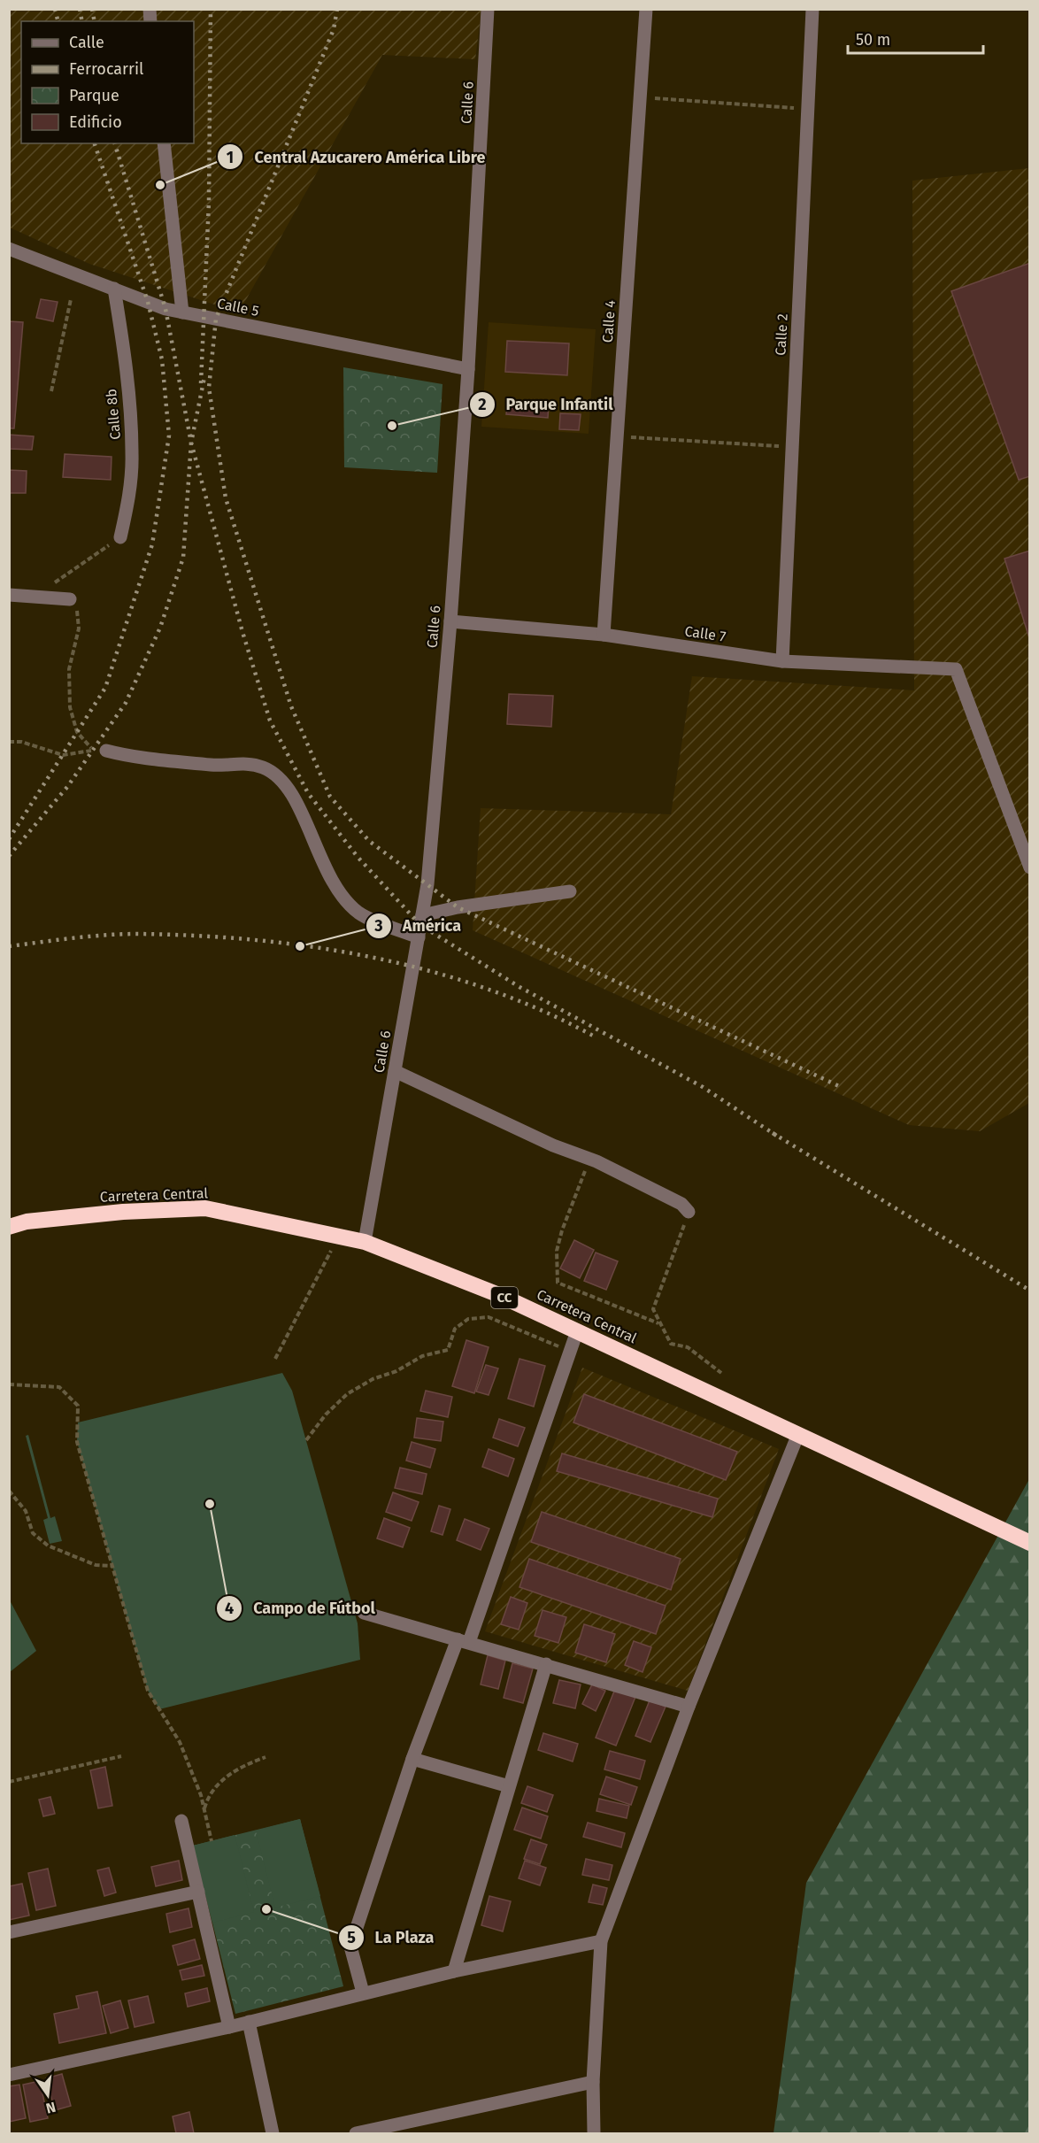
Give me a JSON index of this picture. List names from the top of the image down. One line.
{"streets":{"highway":["Carretera Central","CC"],"street":["Calle 6","Calle 5","Calle 4","Calle 2","Calle 8b","Calle 7"]},"crossings":[["Calle 6","Calle 5"],["Calle 6","Calle 7"],["Calle 6","Carretera Central"],["Calle 5","Calle 8b"],["Calle 4","Calle 7"],["Calle 2","Calle 7"]],"places":["Central Azucarero América Libre","Parque Infantil","América","Campo de Fútbol","La Plaza"],"legend":["Calle","Ferrocarril","Parque","Edificio"],"scale_bar":"50 m","north":"bottom"}
